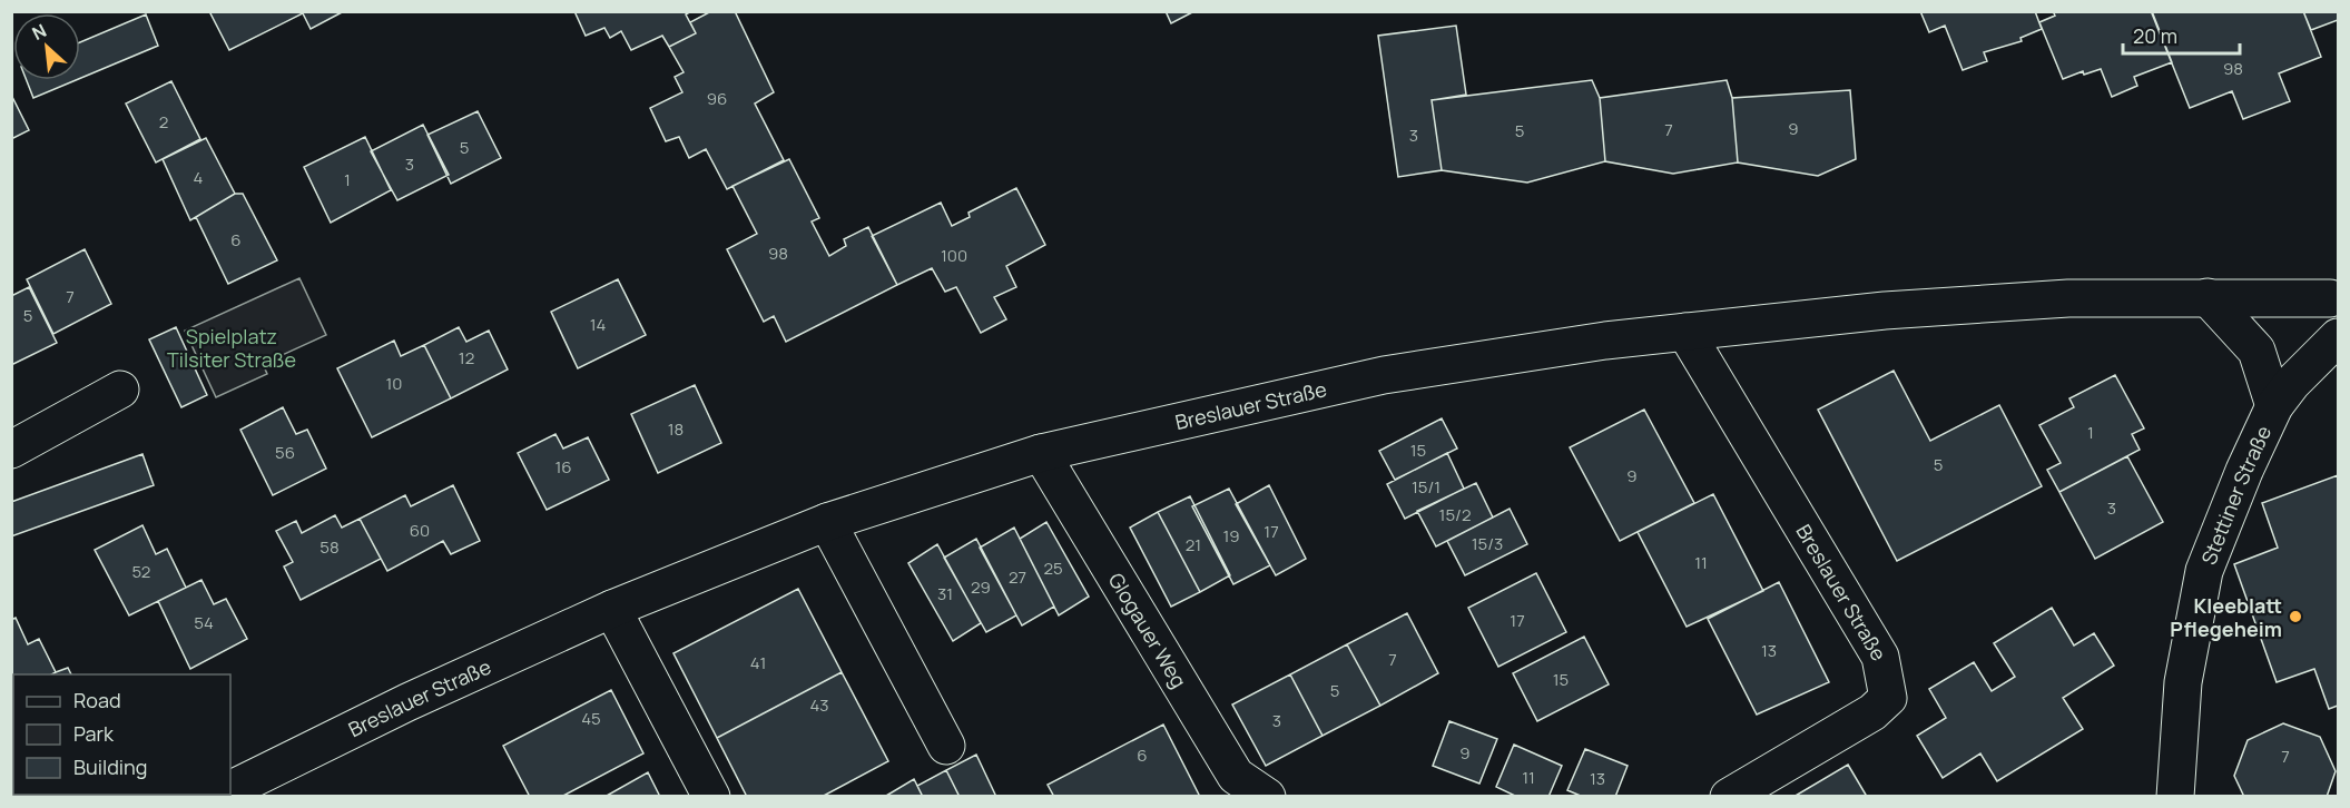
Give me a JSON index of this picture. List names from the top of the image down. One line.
{"streets":{"street":["Breslauer Straße","Stettiner Straße","Glogauer Weg"]},"crossings":[["Breslauer Straße","Glogauer Weg"]],"parks":["Spielplatz Tilsiter Straße"],"places":["Kleeblatt Pflegeheim"],"house_numbers":["98","96","2","9","7","5","3","5","3","4","1","6","98","100","7","5","14","12","10","18","1","15","56","5","16","9","15/1","3","15/2","60","17","19","15/3","21","58","11","25","52","27","29","31","17","54","13","7","41","15","5","43","45","3","9","6","7","11","13"],"legend":["Road","Park","Building"],"scale_bar":"20 m","north":"top left"}
